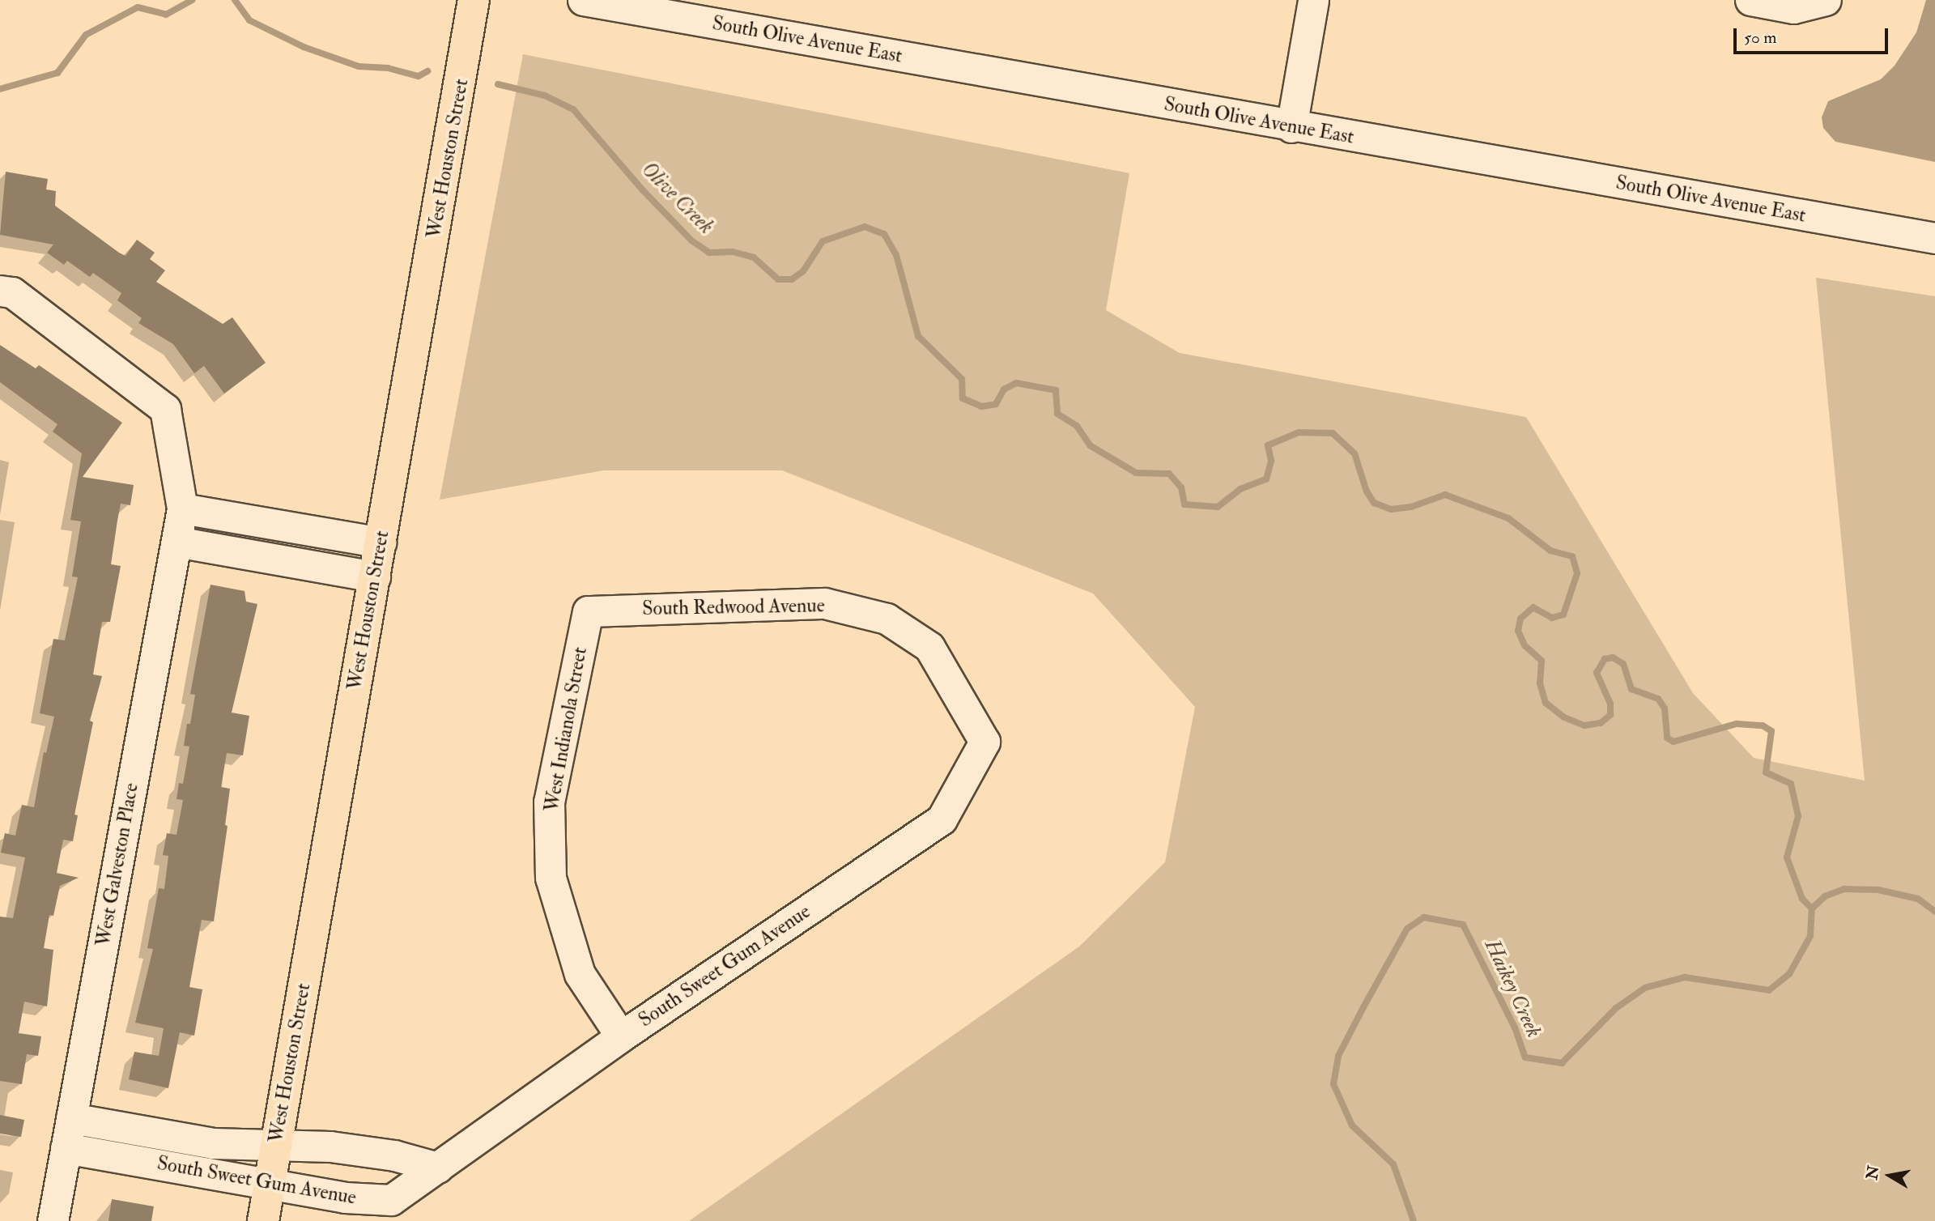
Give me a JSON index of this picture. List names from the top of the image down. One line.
{"streets":{"main road":["West Houston Street"],"street":["South Olive Avenue East","South Redwood Avenue","West Indianola Street","West Galveston Place","South Sweet Gum Avenue"]},"crossings":[["West Houston Street","South Sweet Gum Avenue"],["South Redwood Avenue","West Indianola Street"],["South Redwood Avenue","South Sweet Gum Avenue"],["West Indianola Street","South Sweet Gum Avenue"],["West Galveston Place","South Sweet Gum Avenue"]],"water":["Olive Creek","Haikey Creek"],"scale_bar":"50 m","north":"left"}
